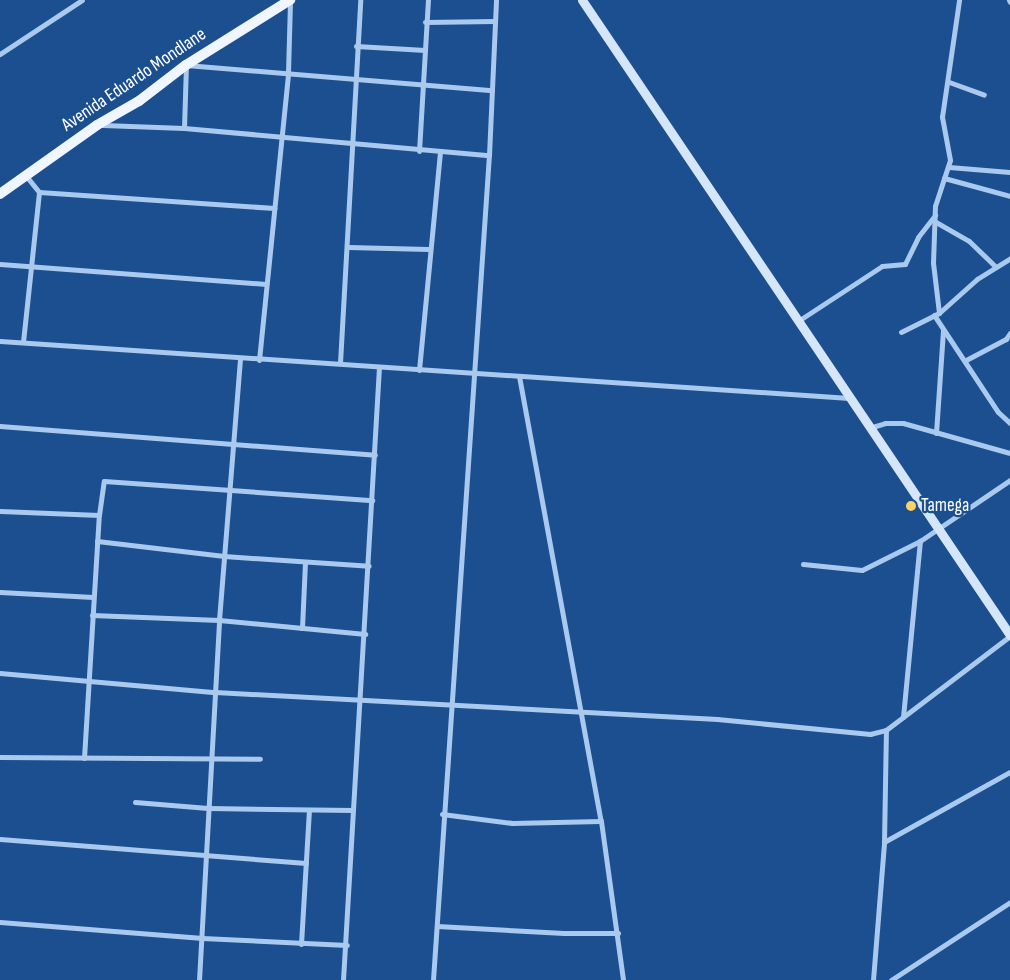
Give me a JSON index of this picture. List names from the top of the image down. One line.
{"streets":{"main road":["Avenida Eduardo Mondlane"]},"places":["Tamega"]}
